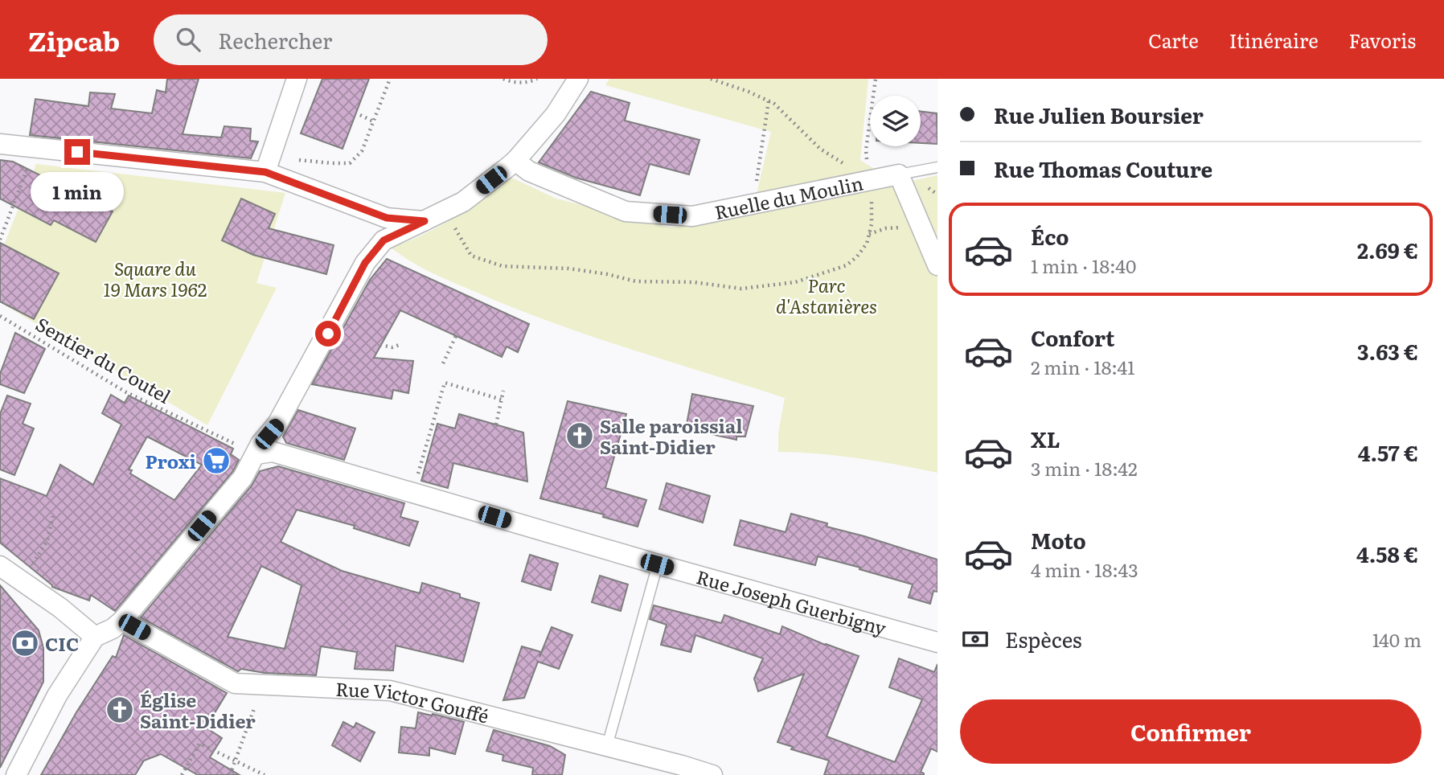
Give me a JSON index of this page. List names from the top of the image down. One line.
{"streets":{"street":["Ruelle du Moulin","Rue Joseph Guerbigny","Rue Victor Gouffé"],"path":["Sentier du Coutel"]},"crossings":[["Sentier du Coutel","Rue Joseph Guerbigny"]],"parks":["Square du 19 Mars 1962","Parc d'Astanières"],"places":{"church":["Salle paroissial Saint-Didier","Église Saint-Didier"],"supermarket":["Proxi"],"bank":["CIC"]},"page":{"header":"Zipcab","search":"Rechercher","nav":["Carte","Itinéraire","Favoris"],"banner":["Rue Julien Boursier","Rue Thomas Couture"],"bubble":"1 min","list":[{"name":"Éco","note":"1 min · 18:40","value":"2.69 €"},{"name":"Confort","note":"2 min · 18:41","value":"3.63 €"},{"name":"XL","note":"3 min · 18:42","value":"4.57 €"},{"name":"Moto","note":"4 min · 18:43","value":"4.58 €"}],"pay":["Espèces","140 m"],"buttons":"Confirmer"}}
